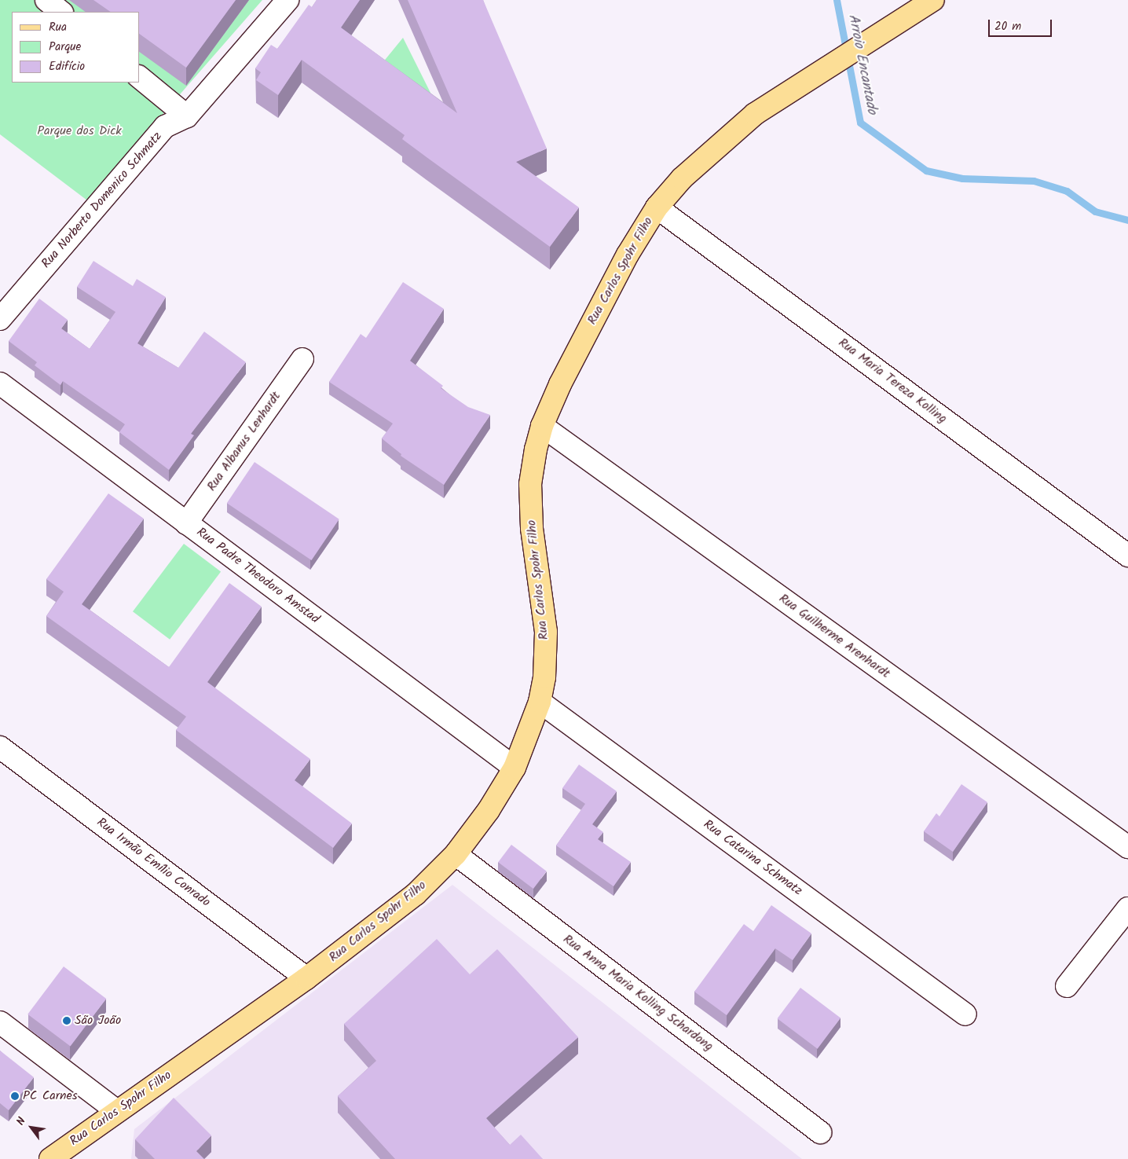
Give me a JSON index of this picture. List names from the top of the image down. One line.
{"streets":{"main road":["Rua Carlos Spohr Filho"],"street":["Rua Norberto Domenico Schmatz","Rua Maria Tereza Kolling","Rua Albanus Lenhardt","Rua Padre Theodoro Amstad","Rua Guilherme Arenhardt","Rua Catarina Schmatz","Rua Irmão Emílio Conrado","Rua Anna Maria Kolling Schardong"]},"crossings":[["Rua Carlos Spohr Filho","Rua Maria Tereza Kolling"],["Rua Carlos Spohr Filho","Rua Padre Theodoro Amstad"],["Rua Carlos Spohr Filho","Rua Guilherme Arenhardt"],["Rua Carlos Spohr Filho","Rua Catarina Schmatz"],["Rua Carlos Spohr Filho","Rua Irmão Emílio Conrado"],["Rua Carlos Spohr Filho","Rua Anna Maria Kolling Schardong"],["Rua Albanus Lenhardt","Rua Padre Theodoro Amstad"]],"water":["Arroio Encantado"],"parks":["Parque dos Dick"],"places":["São João","PC Carnes"],"legend":["Rua","Parque","Edifício"],"scale_bar":"20 m","north":"top left"}
